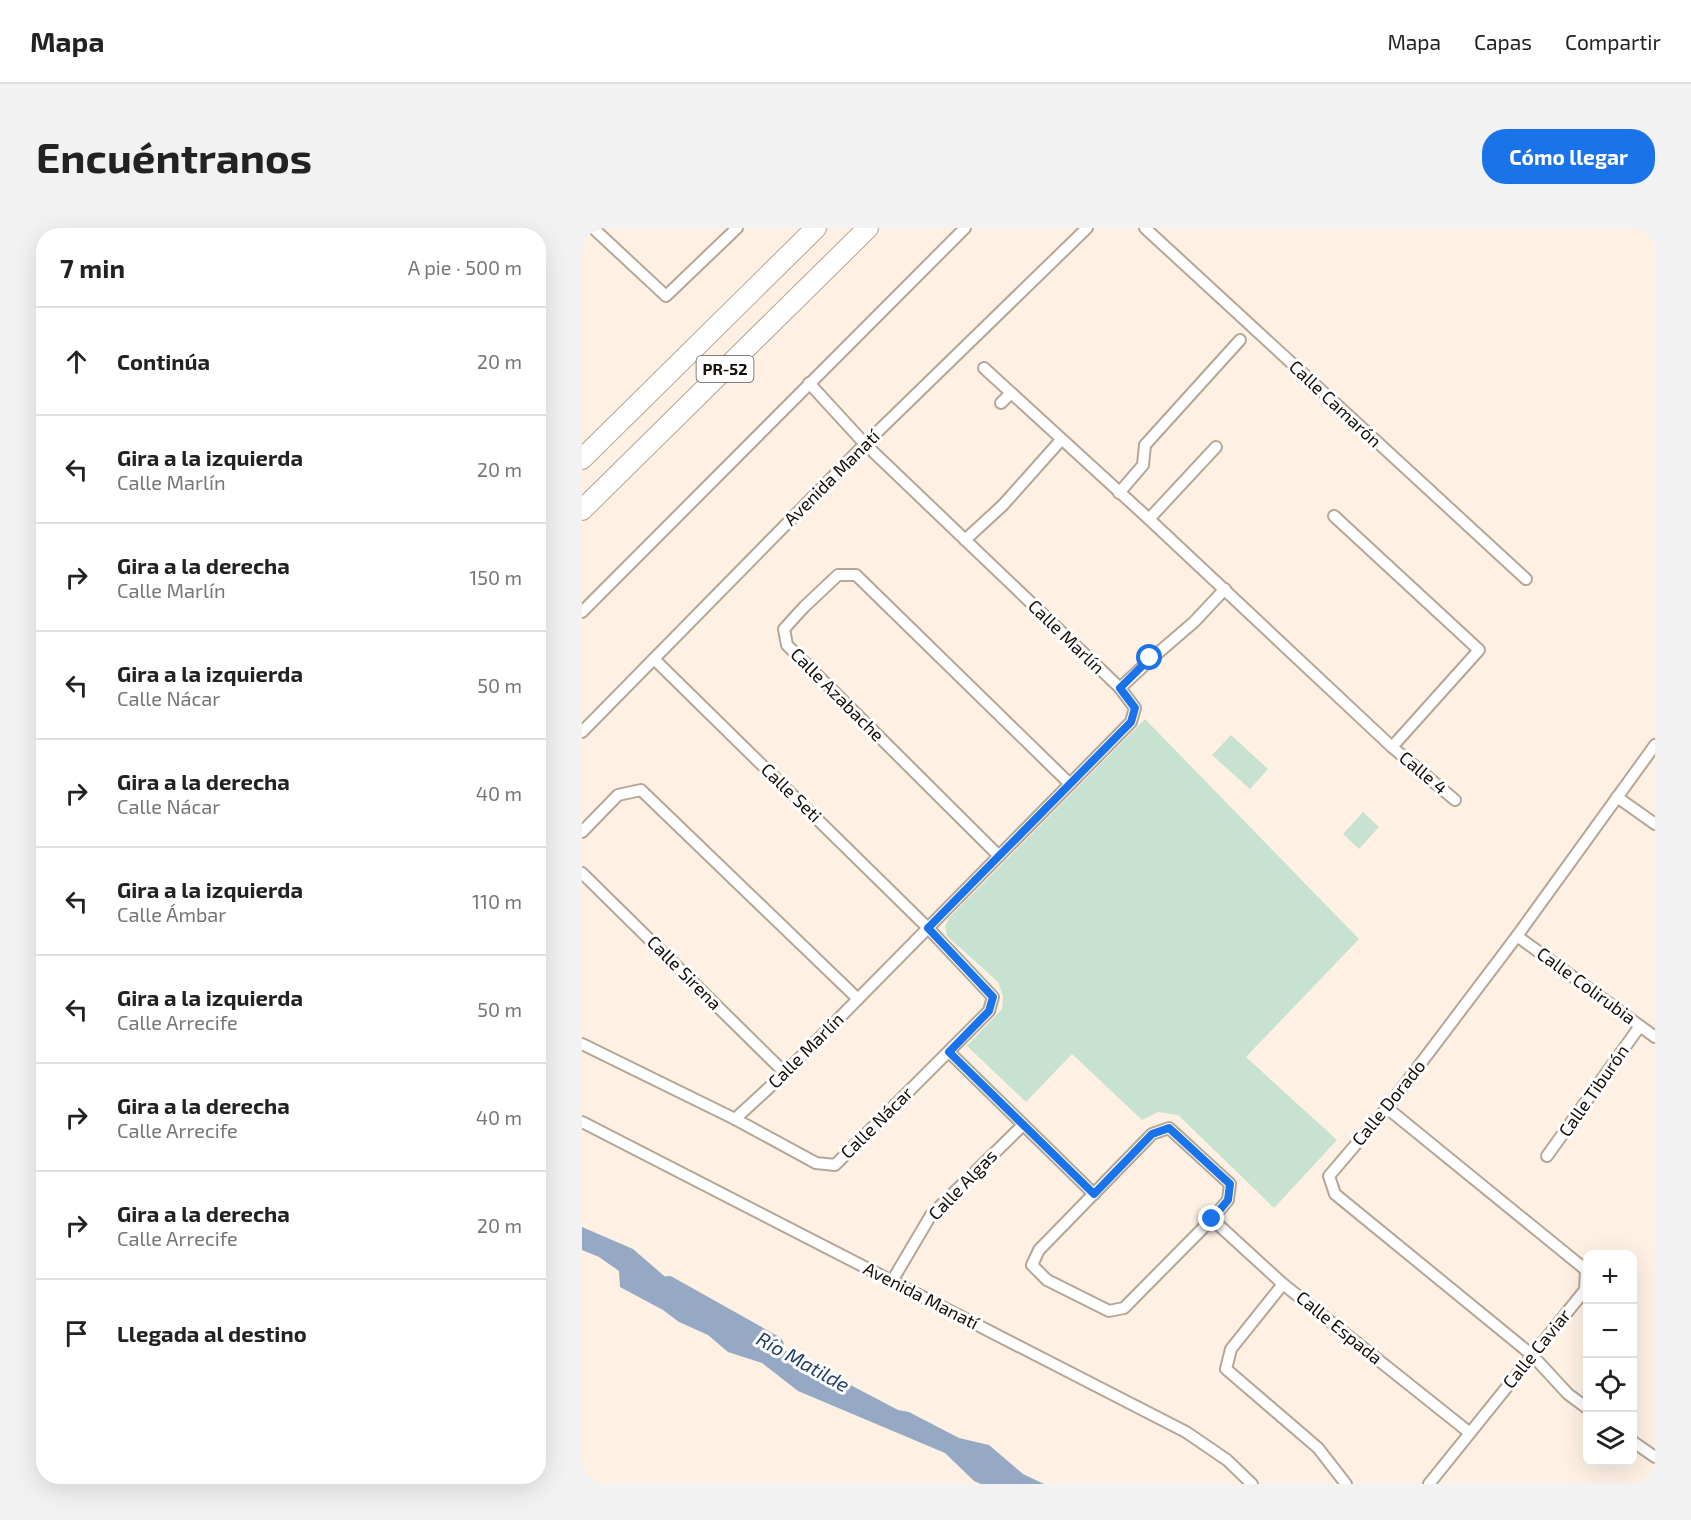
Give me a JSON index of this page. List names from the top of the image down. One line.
{"streets":{"highway":["PR-52"],"street":["Calle Camarón","Avenida Manatí","Calle Marlín","Calle Azabache","Calle 4","Calle Seti","Calle Sirena","Calle Colirubia","Calle Tiburón","Calle Dorado","Calle Nácar","Calle Algas","Calle Espada","Calle Caviar"]},"crossings":[["Avenida Manatí","Calle Marlín"],["Avenida Manatí","Calle Seti"],["Avenida Manatí","Calle Algas"],["Calle Marlín","Calle Azabache"],["Calle Marlín","Calle Seti"],["Calle Marlín","Calle Sirena"],["Calle Marlín","Calle Nácar"],["Calle Seti","Calle Nácar"],["Calle Colirubia","Calle Tiburón"],["Calle Colirubia","Calle Dorado"],["Calle Dorado","Calle Caviar"],["Calle Espada","Calle Caviar"]],"water":["Río Matilde"],"page":{"header":"Mapa","nav":["Mapa","Capas","Compartir"],"buttons":"Cómo llegar","title":"Encuéntranos","heading":["7 min","A pie · 500 m"],"list":[["Continúa","20 m"],["Gira a la izquierda","Calle Marlín","20 m"],["Gira a la derecha","Calle Marlín","150 m"],["Gira a la izquierda","Calle Nácar","50 m"],["Gira a la derecha","Calle Nácar","40 m"],["Gira a la izquierda","Calle Ámbar","110 m"],["Gira a la izquierda","Calle Arrecife","50 m"],["Gira a la derecha","Calle Arrecife","40 m"],["Gira a la derecha","Calle Arrecife","20 m"],"Llegada al destino"],"map_buttons":["+","−"]}}
